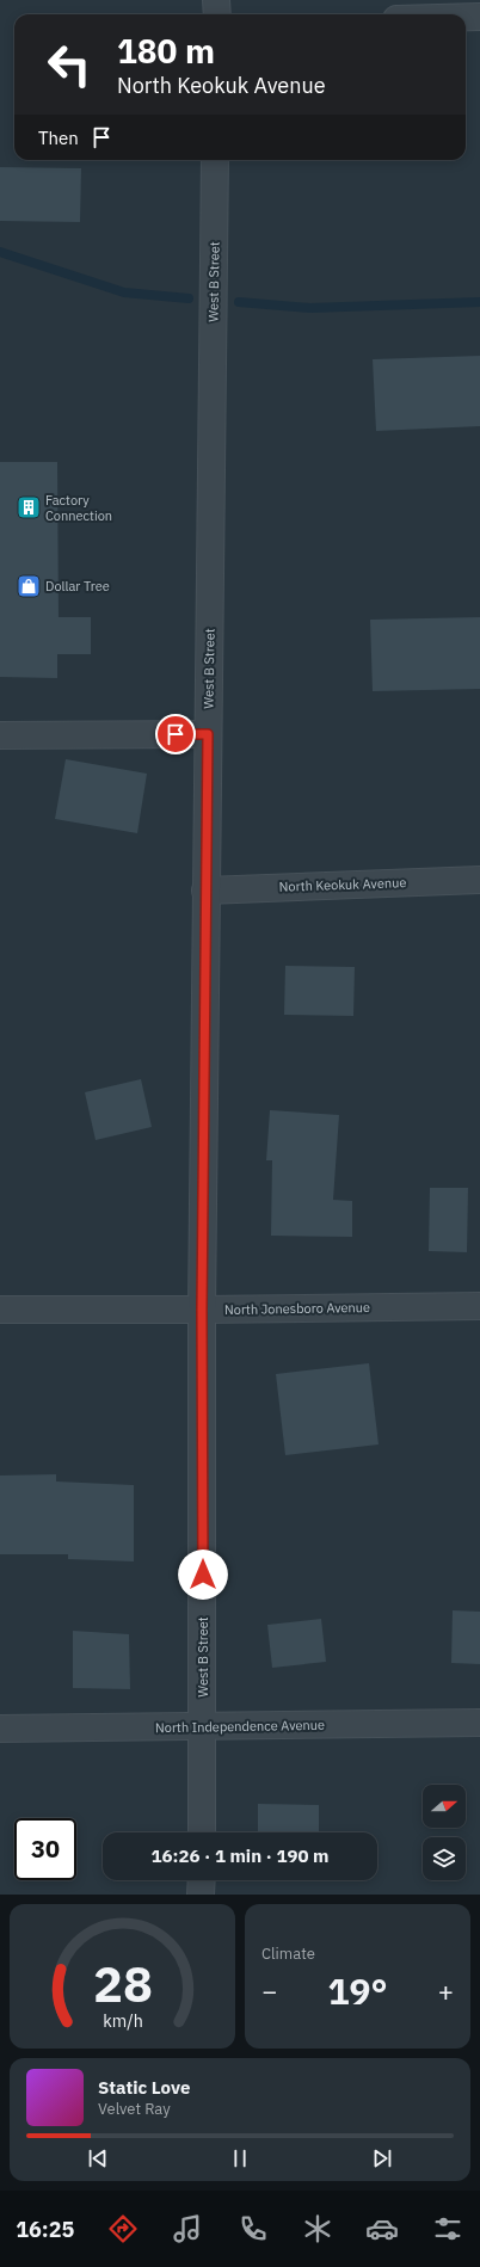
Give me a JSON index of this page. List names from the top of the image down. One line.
{"streets":{"street":["West B Street","North Keokuk Avenue","North Jonesboro Avenue","North Independence Avenue"]},"crossings":[["West B Street","North Keokuk Avenue"],["West B Street","North Jonesboro Avenue"],["West B Street","North Independence Avenue"]],"places":{"building":["Factory Connection"],"shop":["Dollar Tree"]},"north":"right","page":{"turn":["180 m","North Keokuk Avenue"],"then":"Then","limit":"30","trip":"16:26 · 1 min · 190 m","tile":"Climate","heat":["−","19°","+"],"song":["Static Love","Velvet Ray"],"tabs":"16:25","gauge":["28","km/h"]}}
